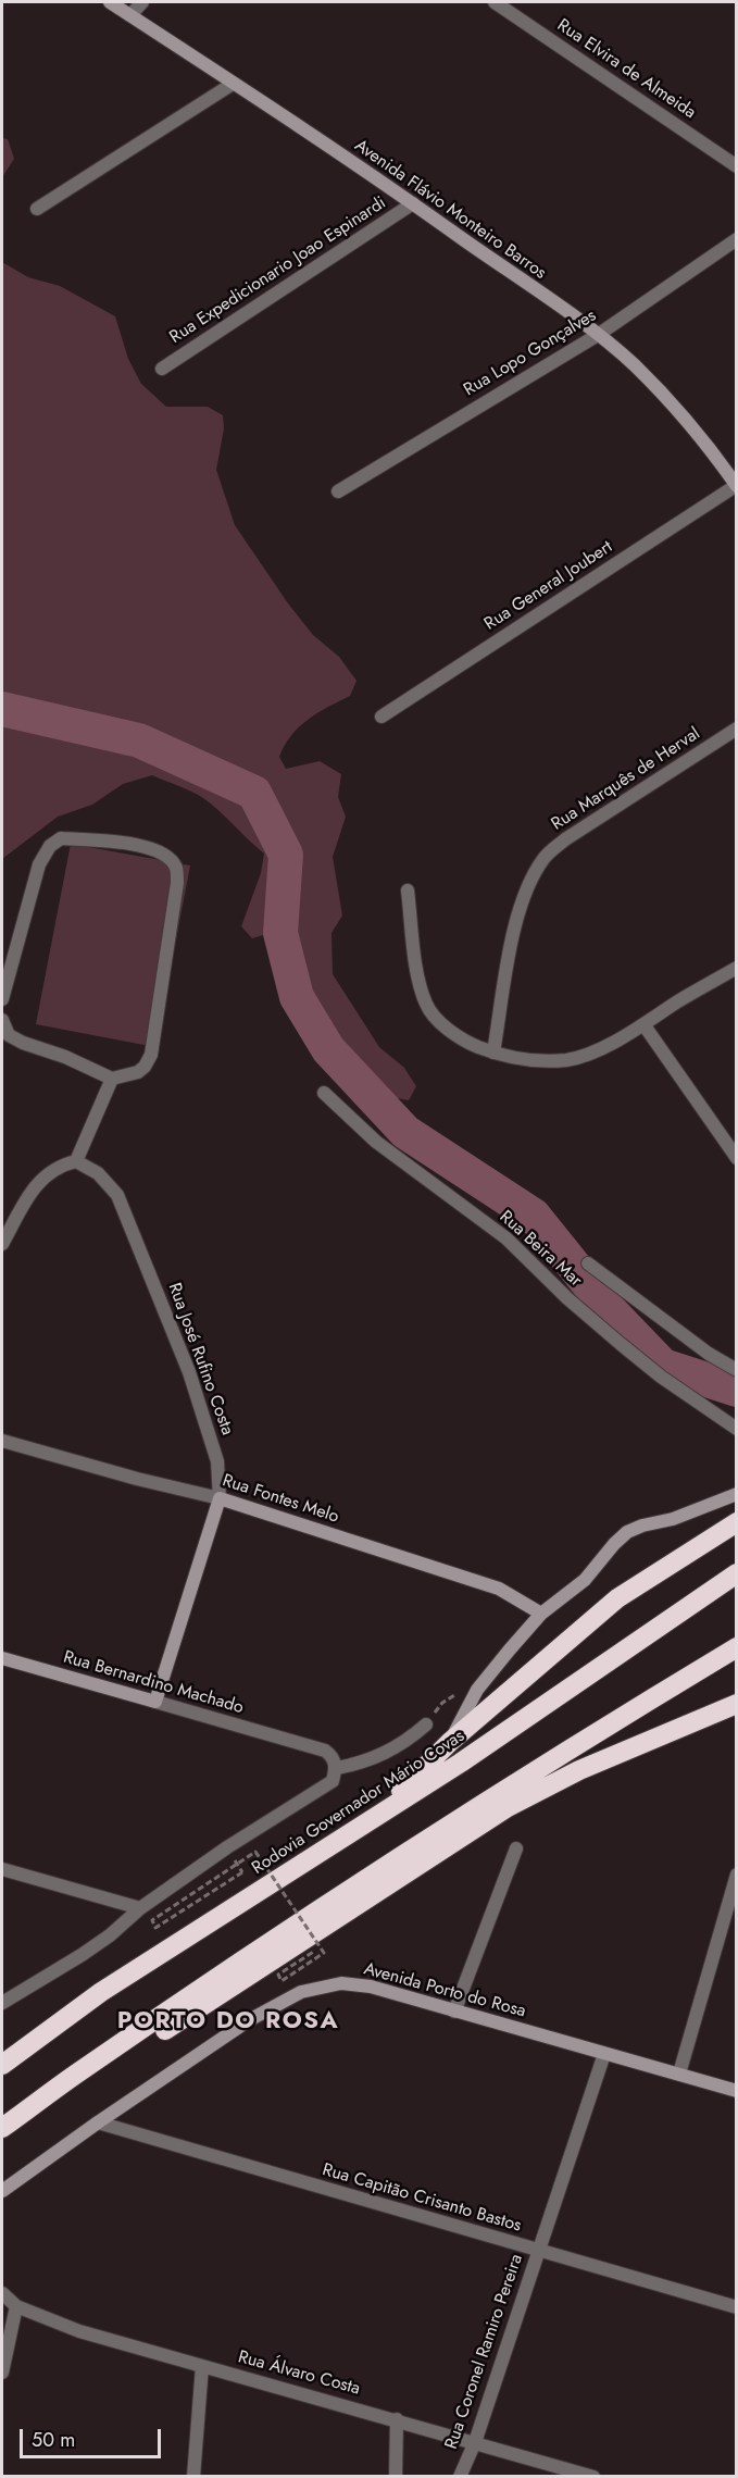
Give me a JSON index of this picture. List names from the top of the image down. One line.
{"streets":{"highway":["Rodovia Governador Mário Covas"],"street":["Rua Elvira de Almeida","Avenida Flávio Monteiro Barros","Rua Expedicionario Joao Espinardi","Rua Lopo Gonçalves","Rua General Joubert","Rua Marquês de Herval","Rua Beira Mar","Rua José Rufino Costa","Rua Fontes Melo","Rua Bernardino Machado","Avenida Porto do Rosa","Rua Capitão Crisanto Bastos","Rua Coronel Ramiro Pereira","Rua Álvaro Costa"]},"crossings":[["Avenida Flávio Monteiro Barros","Rua Expedicionario Joao Espinardi"],["Avenida Flávio Monteiro Barros","Rua Lopo Gonçalves"],["Avenida Flávio Monteiro Barros","Rua General Joubert"],["Rua José Rufino Costa","Rua Fontes Melo"],["Rua José Rufino Costa","Rua Bernardino Machado"],["Avenida Porto do Rosa","Rua Capitão Crisanto Bastos"],["Avenida Porto do Rosa","Rua Coronel Ramiro Pereira"],["Rua Capitão Crisanto Bastos","Rua Coronel Ramiro Pereira"],["Rua Coronel Ramiro Pereira","Rua Álvaro Costa"]],"districts":["PORTO DO ROSA"],"scale_bar":"50 m"}
